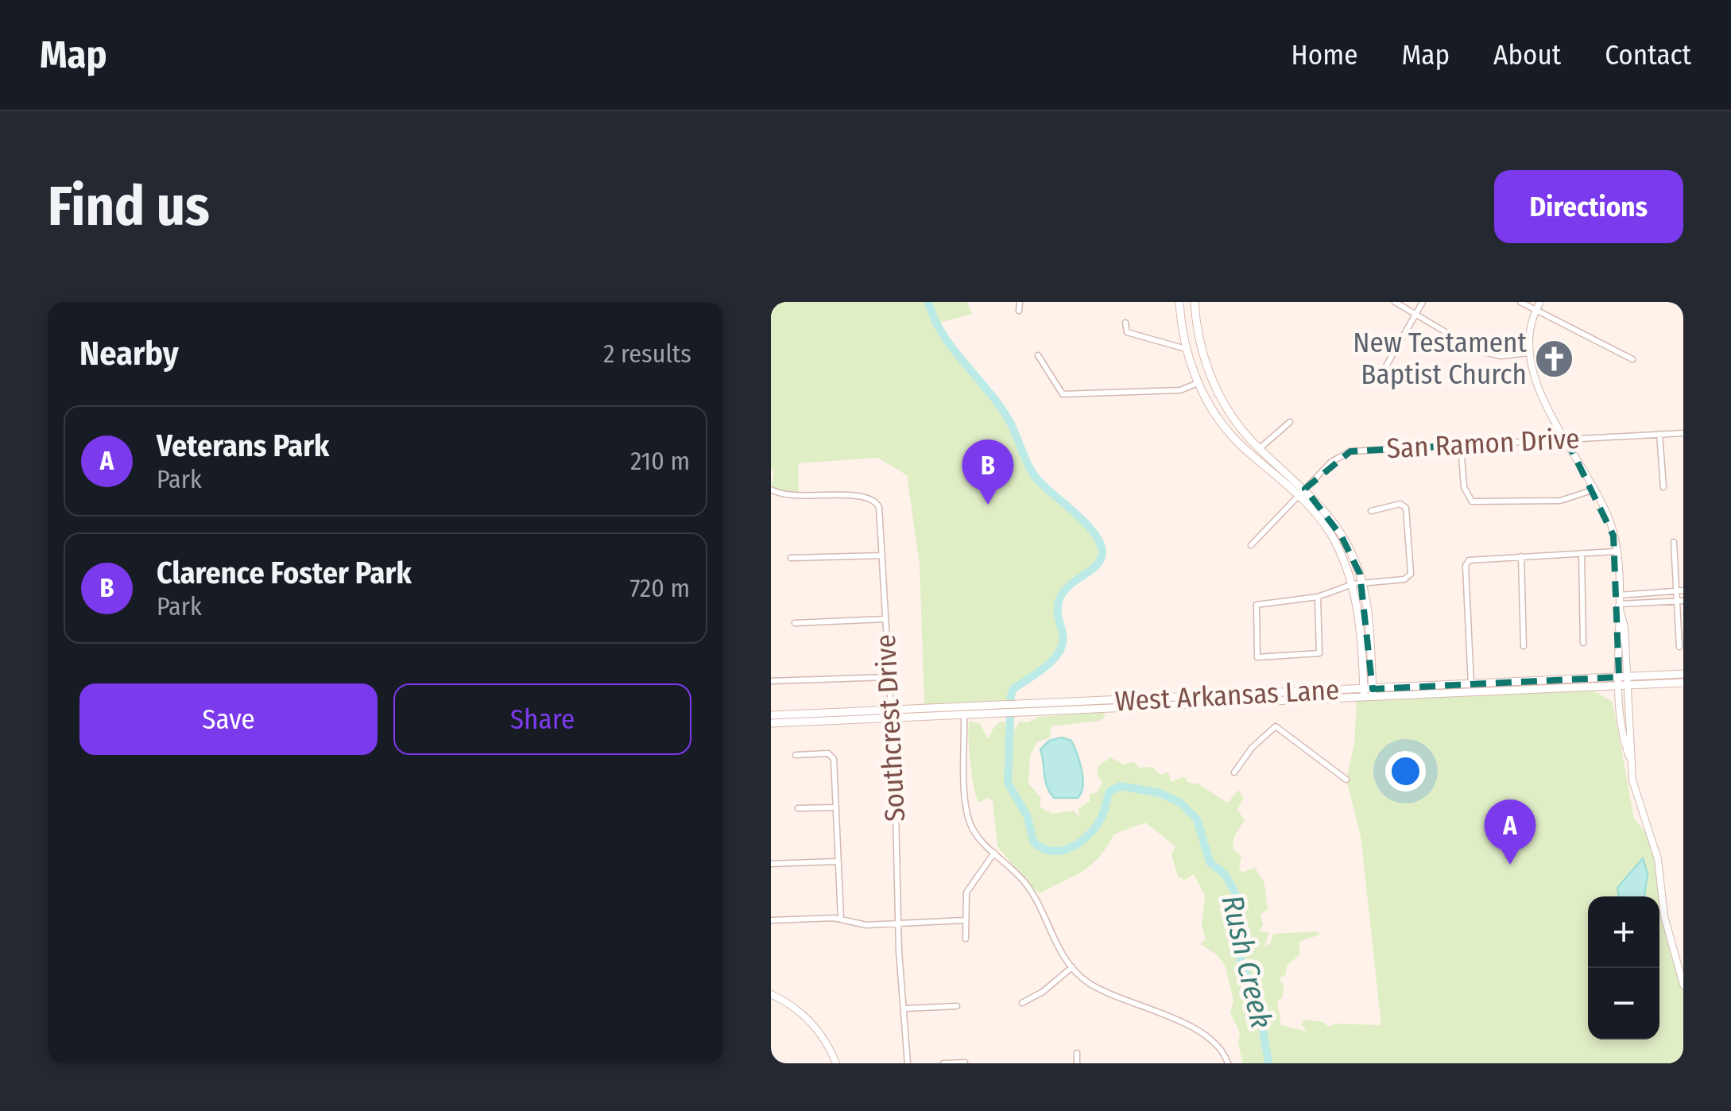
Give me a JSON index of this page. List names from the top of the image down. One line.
{"streets":{"main road":["West Arkansas Lane"],"street":["San Ramon Drive","Southcrest Drive"]},"crossings":[["West Arkansas Lane","Southcrest Drive"]],"water":["Rush Creek"],"places":{"church":["New Testament Baptist Church"]},"page":{"header":"Map","nav":["Home","Map","About","Contact"],"buttons":["Directions",["Save","Share"]],"title":"Find us","heading":["Nearby","2 results"],"list":[{"mark":"A","name":"Veterans Park","note":"Park","value":"210 m"},{"mark":"B","name":"Clarence Foster Park","note":"Park","value":"720 m"}],"pins":["B","A"],"map_buttons":["+","−"]}}
